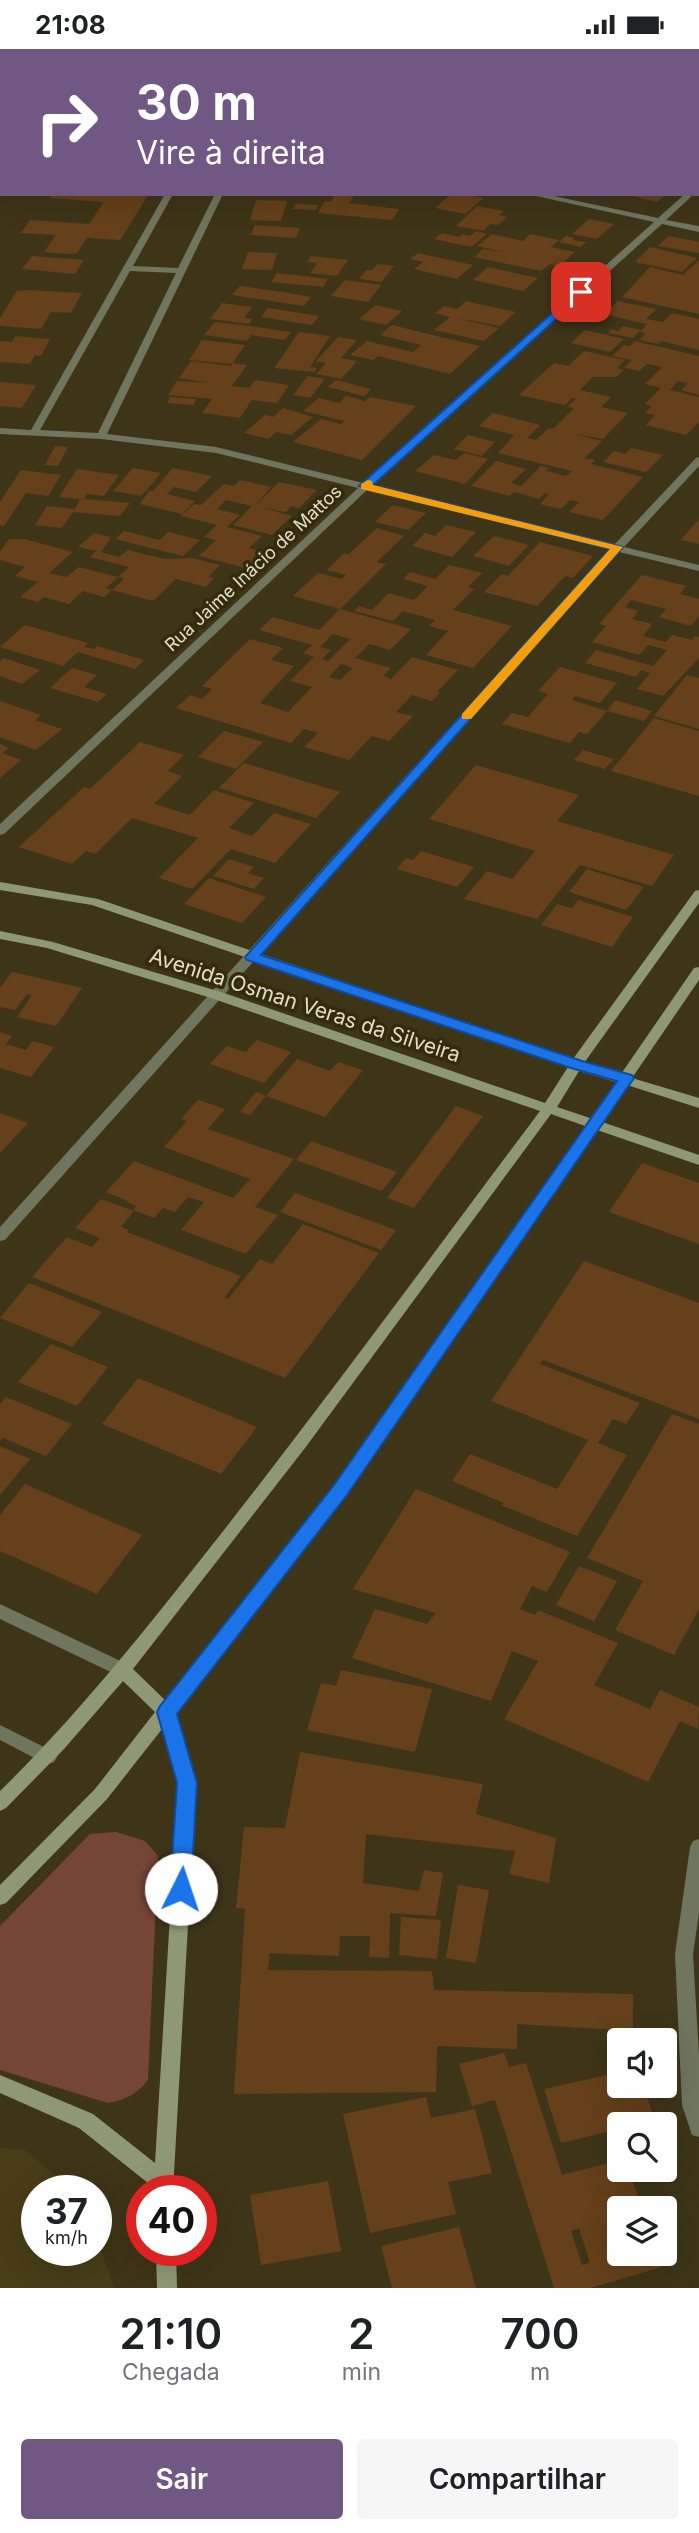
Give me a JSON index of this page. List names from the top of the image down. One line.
{"streets":{"main road":["Avenida Osman Veras da Silveira"],"street":["Rua Jaime Inácio de Mattos"]},"page":{"status":"21:08","turn":["30 m","Vire à direita"],"speed":"37 km/h","limit":"40","eta":["21:10","Chegada","2","min","700","m"],"buttons":["Sair","Compartilhar"]}}
